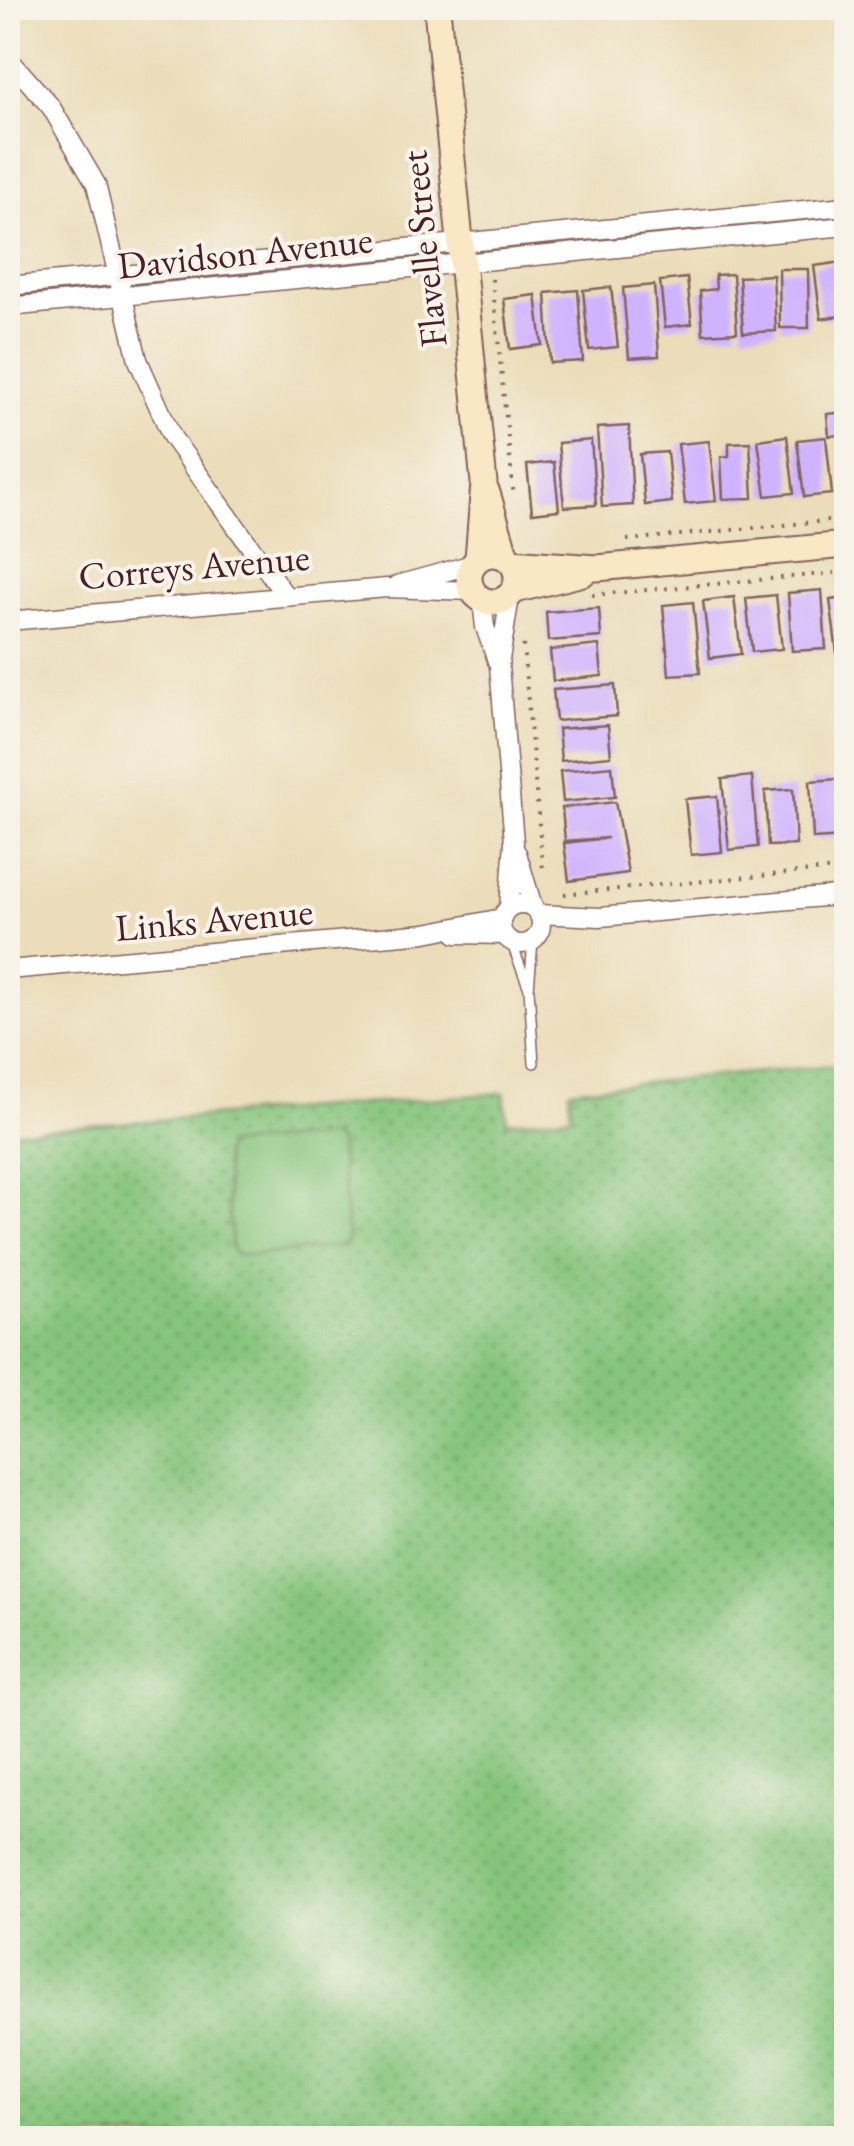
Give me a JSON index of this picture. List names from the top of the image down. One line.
{"streets":{"street":["Flavelle Street","Davidson Avenue","Correys Avenue","Links Avenue"]},"crossings":[["Flavelle Street","Davidson Avenue"],["Flavelle Street","Correys Avenue"]]}
